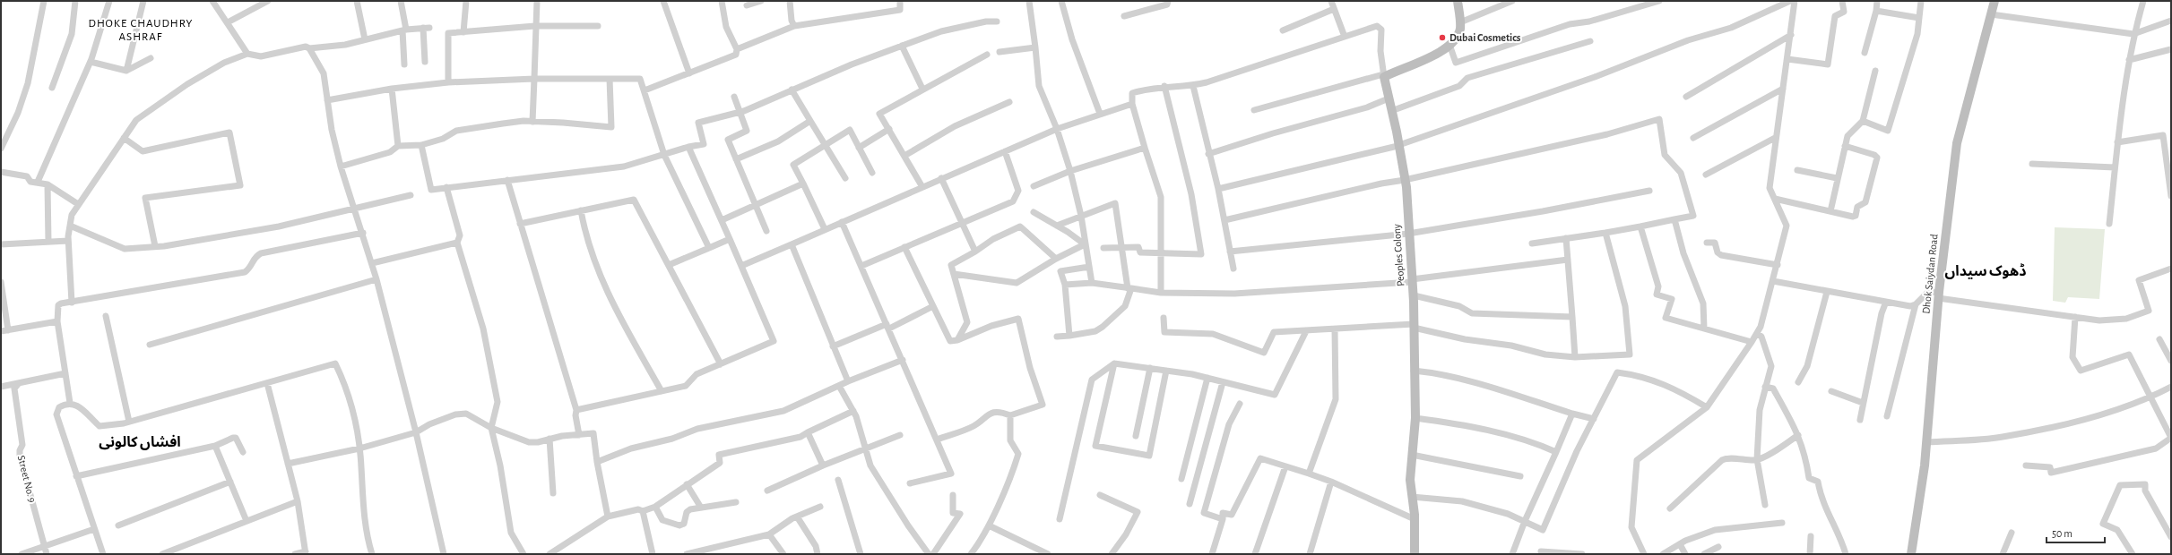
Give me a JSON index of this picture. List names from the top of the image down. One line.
{"streets":{"street":["Peoples Colony","Dhok Saiydan Road","Street No. 9"]},"districts":["DHOKE CHAUDHRY ASHRAF","ڈھوک سیداں","افشاں کالونی"],"places":["Dubai Cosmetics"],"scale_bar":"50 m"}
